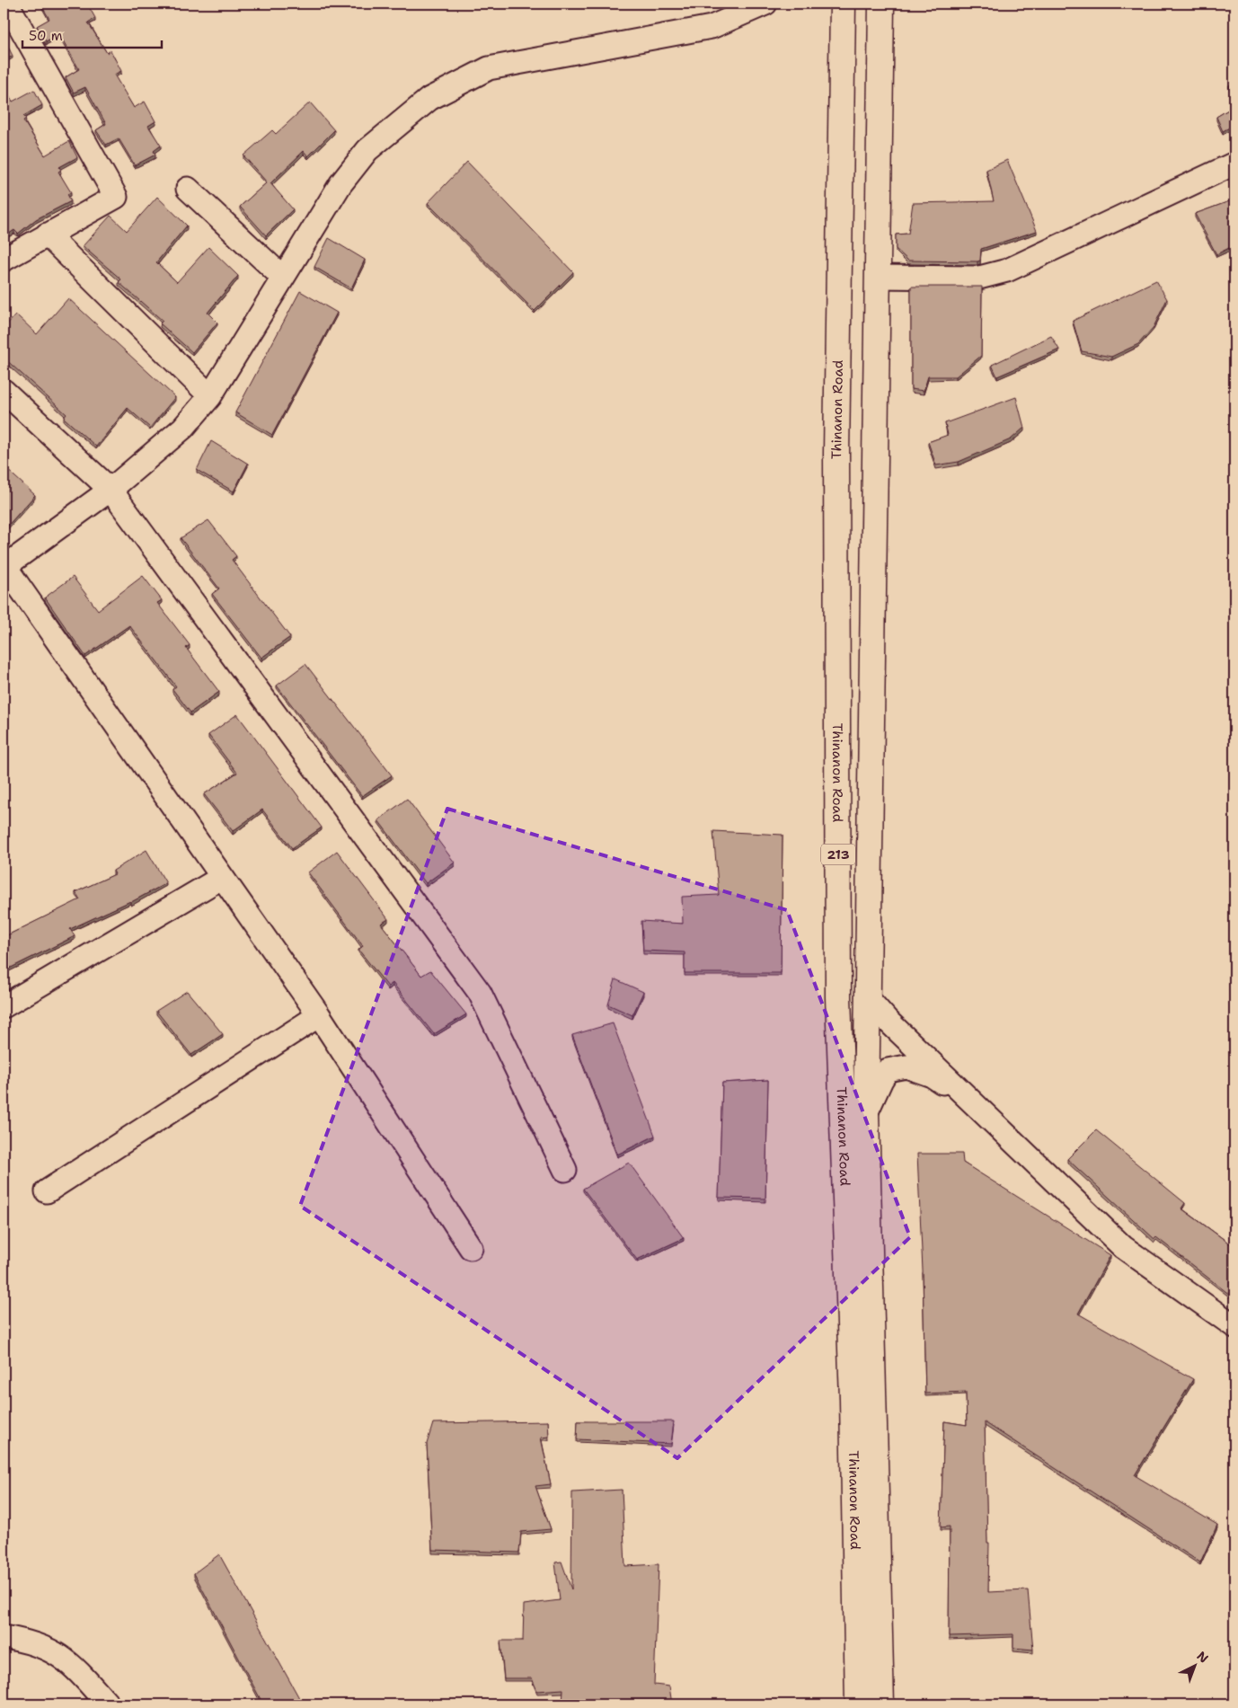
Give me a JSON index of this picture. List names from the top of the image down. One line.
{"streets":{"main road":["Thinanon Road","213"]},"scale_bar":"50 m","north":"top right"}
